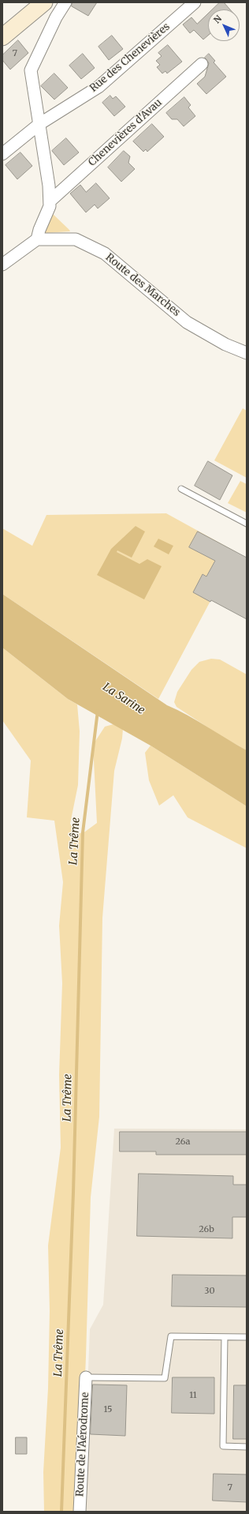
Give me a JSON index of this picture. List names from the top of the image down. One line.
{"streets":{"street":["Rue des Chenevières","Chenevières d'Avau","Route des Marches","Route de l'Aérodrome"]},"water":["La Sarine","La Trême"],"house_numbers":["7","26a","26b","30","11","15","7"],"north":"top left"}
